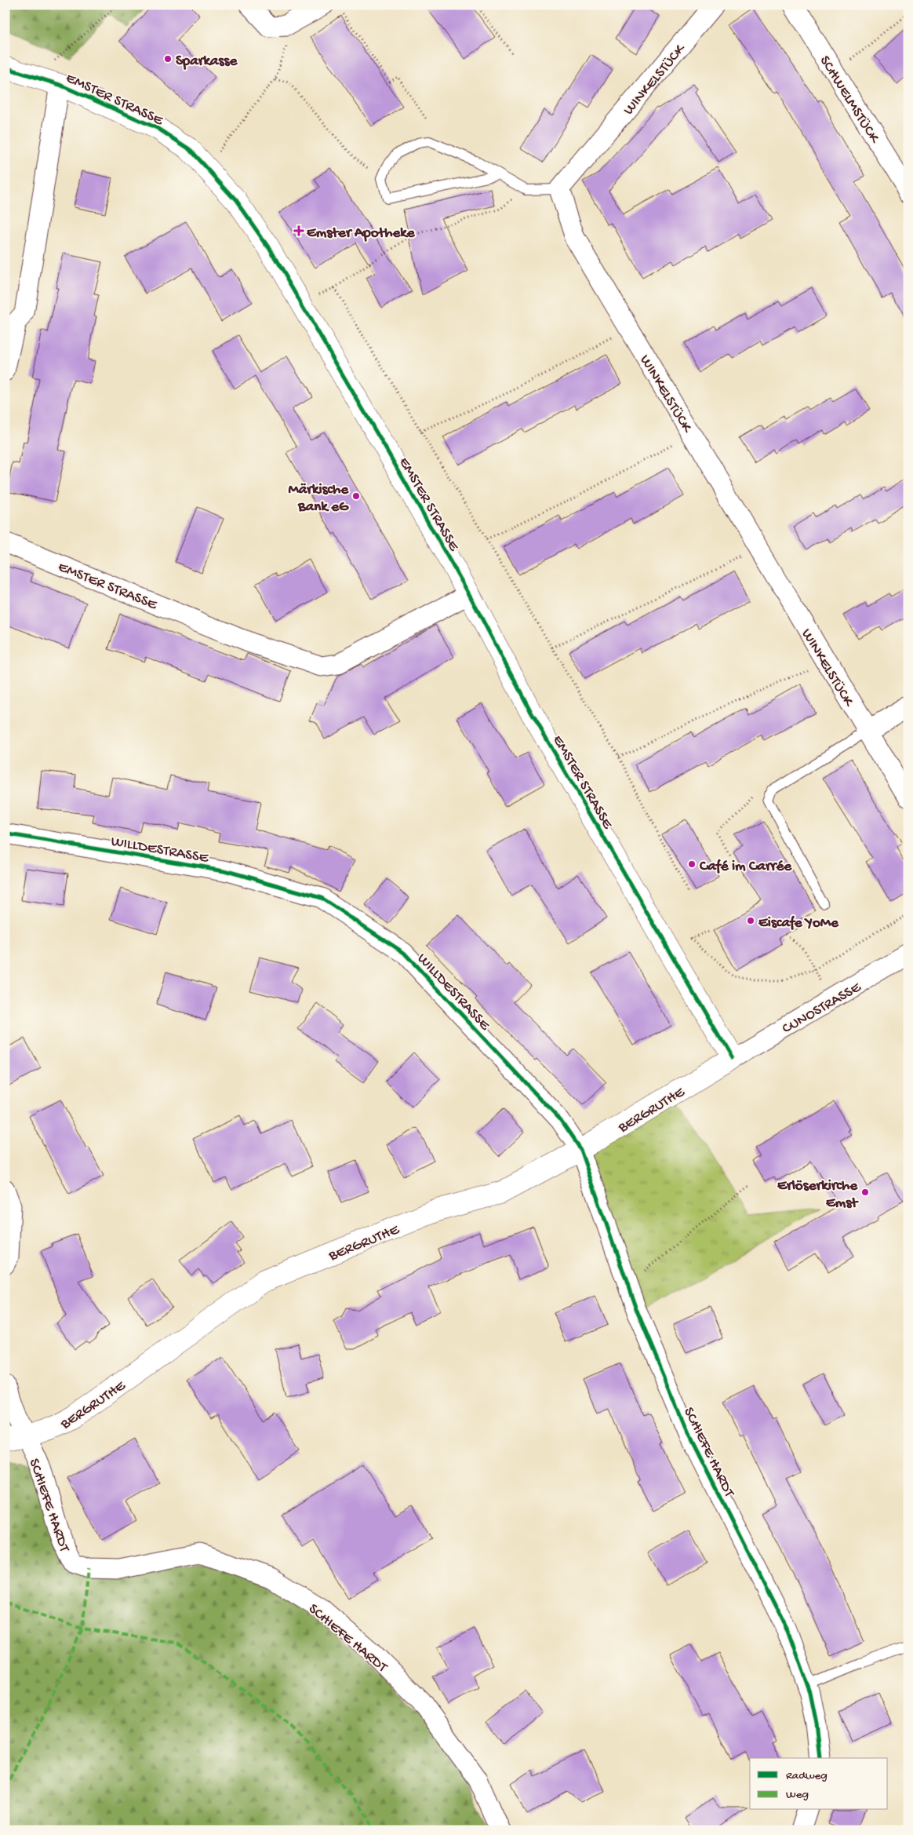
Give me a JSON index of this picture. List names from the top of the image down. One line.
{"streets":{"street":["WINKELSTÜCK","EMSTER STRASSE","SCHWELMSTÜCK","WILLDESTRASSE","CUNOSTRASSE","BERGRUTHE","SCHIEFE HARDT"]},"crossings":[["EMSTER STRASSE","CUNOSTRASSE"],["EMSTER STRASSE","BERGRUTHE"],["WILLDESTRASSE","BERGRUTHE"],["WILLDESTRASSE","SCHIEFE HARDT"],["CUNOSTRASSE","BERGRUTHE"],["BERGRUTHE","SCHIEFE HARDT"]],"places":{"other":["Sparkasse","Märkische Bank eG","Café im Carrée","Eiscafe YoMe","Erlöserkirche Emst"],"health":["Emster Apotheke"]},"legend":["Radweg","Weg"]}
